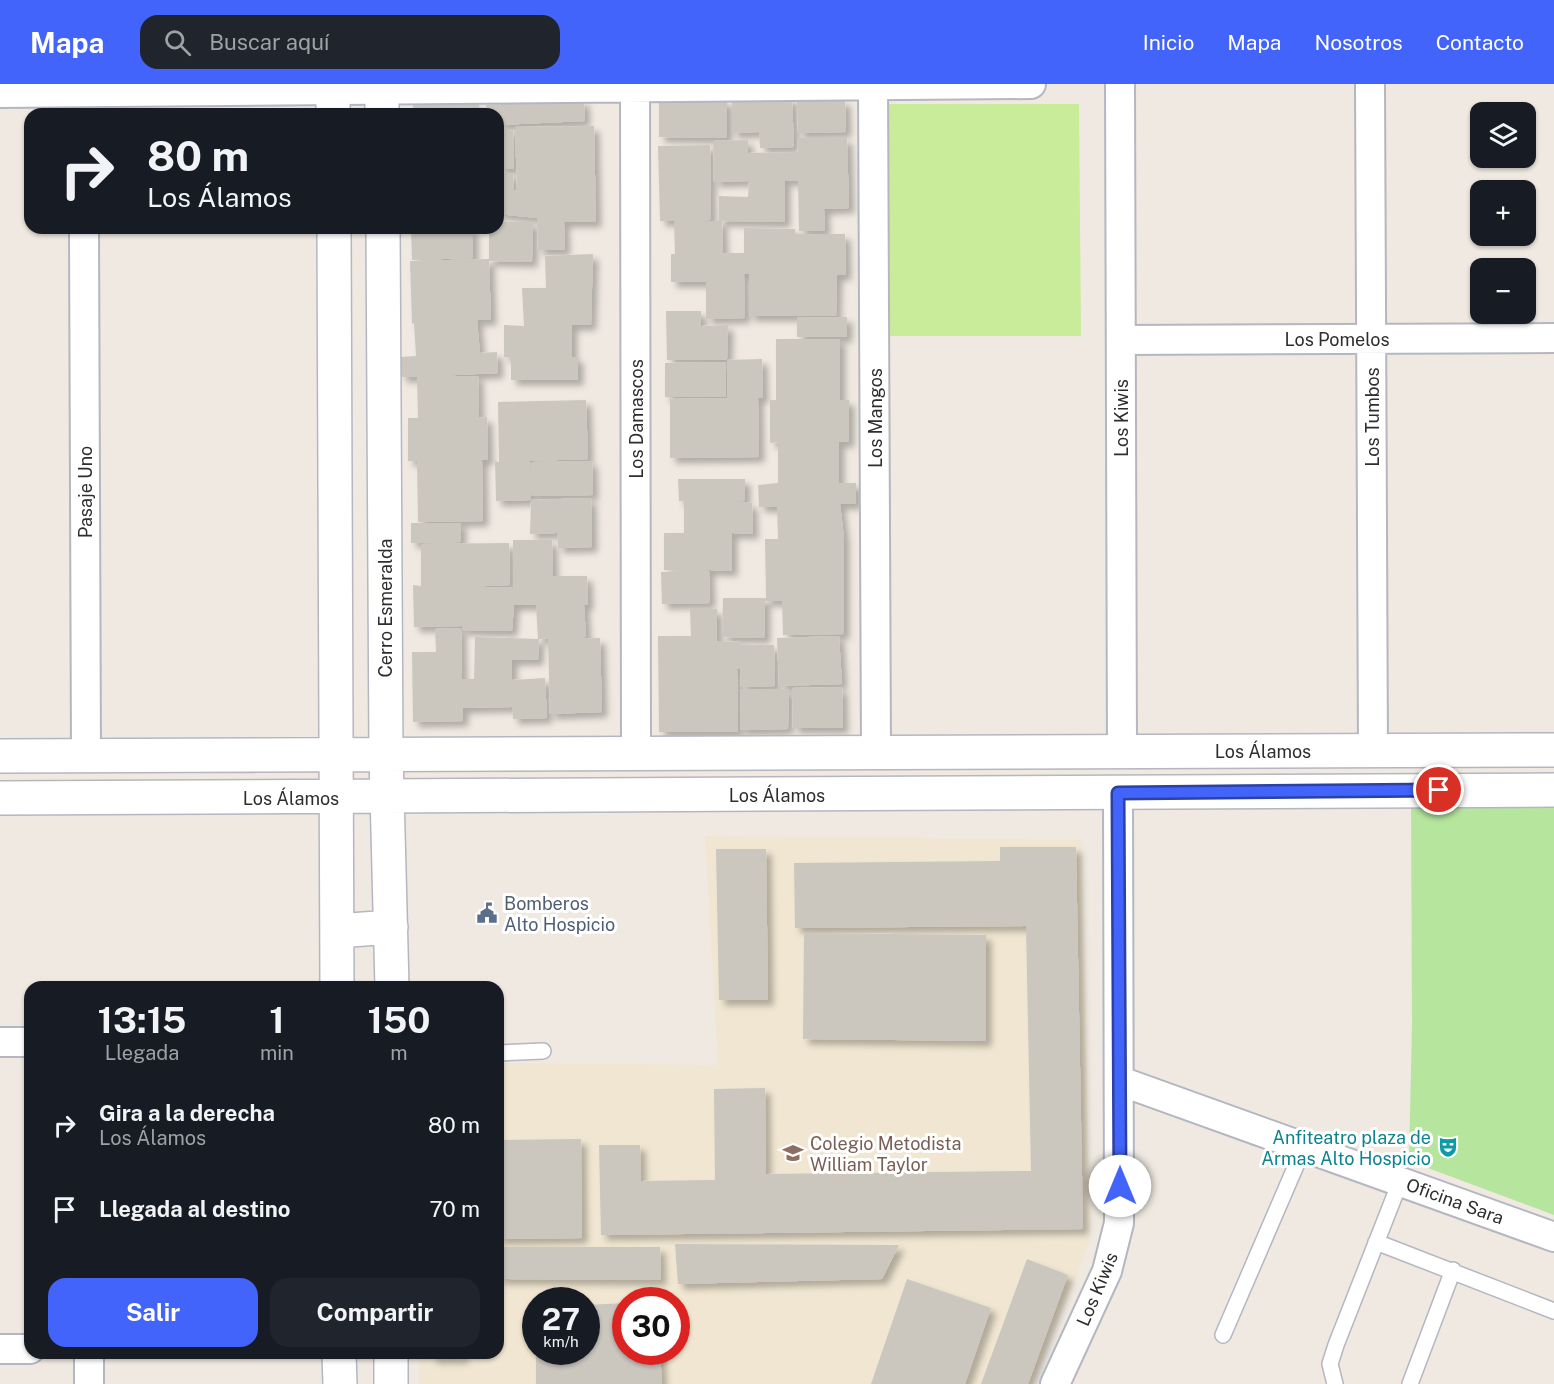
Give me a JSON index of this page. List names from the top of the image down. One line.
{"streets":{"street":["Los Pomelos","Los Tumbos","Los Mangos","Los Kiwis","Los Damascos","Pasaje Uno","Cerro Esmeralda","Los Álamos","Oficina Sara"]},"crossings":[["Los Pomelos","Los Tumbos"],["Los Pomelos","Los Kiwis"],["Los Tumbos","Los Álamos"],["Los Mangos","Los Álamos"],["Los Kiwis","Los Álamos"],["Los Kiwis","Oficina Sara"],["Los Damascos","Los Álamos"],["Pasaje Uno","Los Álamos"],["Cerro Esmeralda","Los Álamos"]],"places":{"public building":["Bomberos Alto Hospicio"],"theatre":["Anfiteatro plaza de Armas Alto Hospicio"],"school or university":["Colegio Metodista William Taylor"]},"page":{"header":"Mapa","search":"Buscar aquí","nav":["Inicio","Mapa","Nosotros","Contacto"],"map_buttons":["+","−"],"turn":["80 m","Los Álamos"],"eta":["13:15","Llegada","1","min","150","m"],"list":[{"name":"Gira a la derecha","note":"Los Álamos","value":"80 m"},{"name":"Llegada al destino","value":"70 m"}],"buttons":["Salir","Compartir"],"speed":"27 km/h","limit":"30"}}
